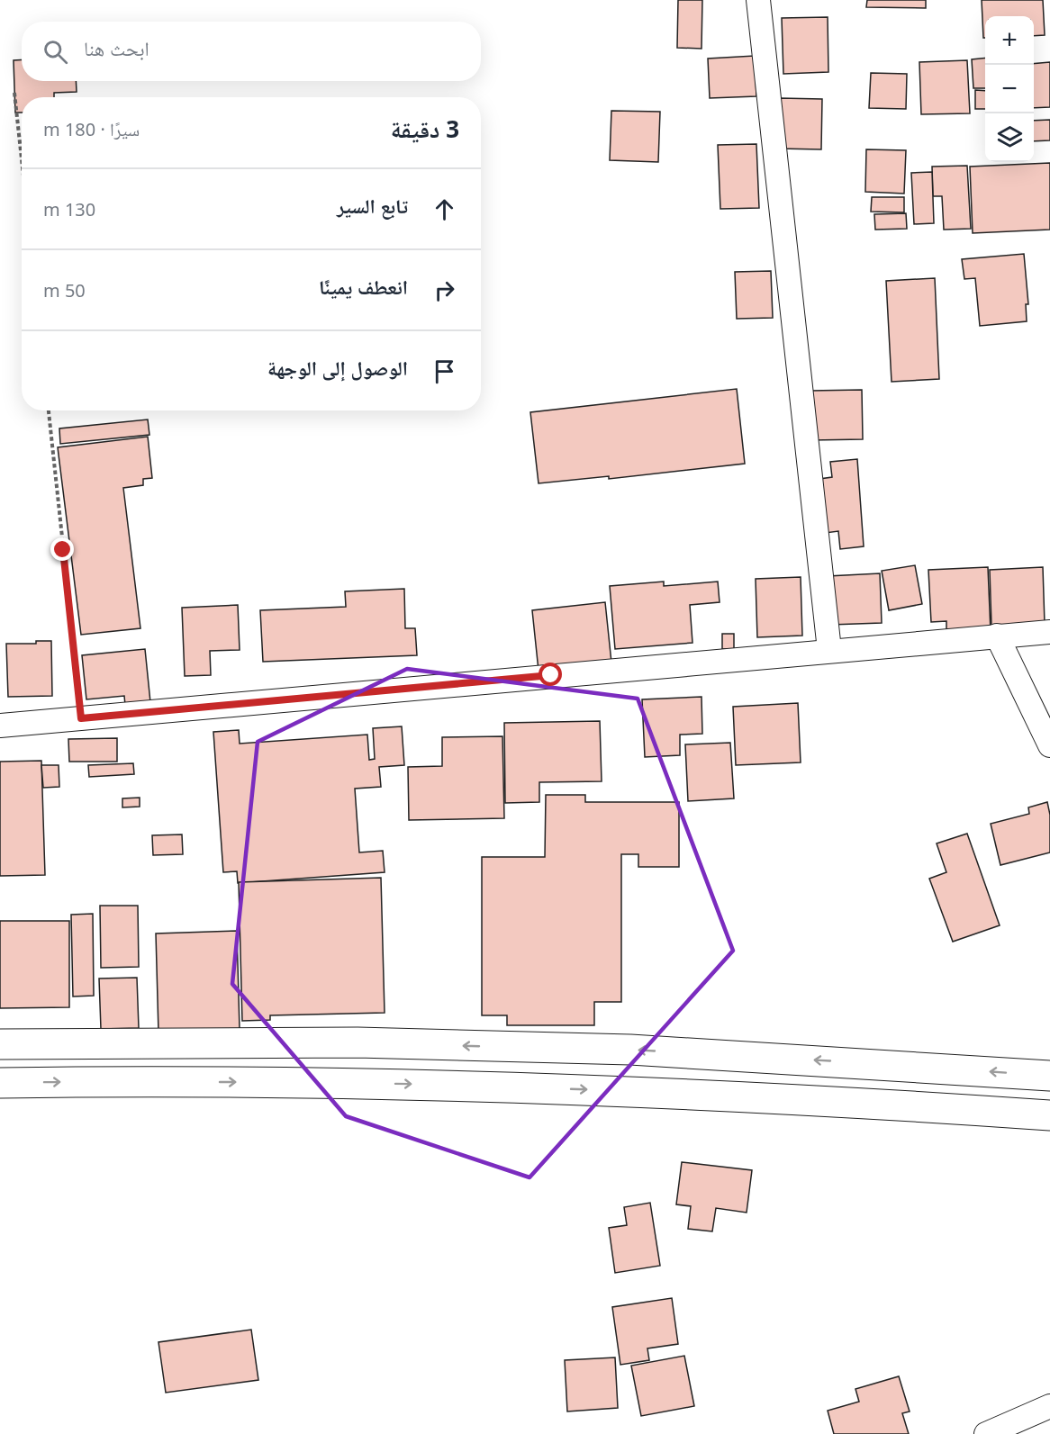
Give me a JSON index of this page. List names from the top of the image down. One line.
{"page":{"map_buttons":["+","−"],"search":"ابحث هنا","heading":["3 دقيقة","سيرًا · 180 m"],"list":[["تابع السير","130 m"],["انعطف يمينًا","50 m"],"الوصول إلى الوجهة"]}}
